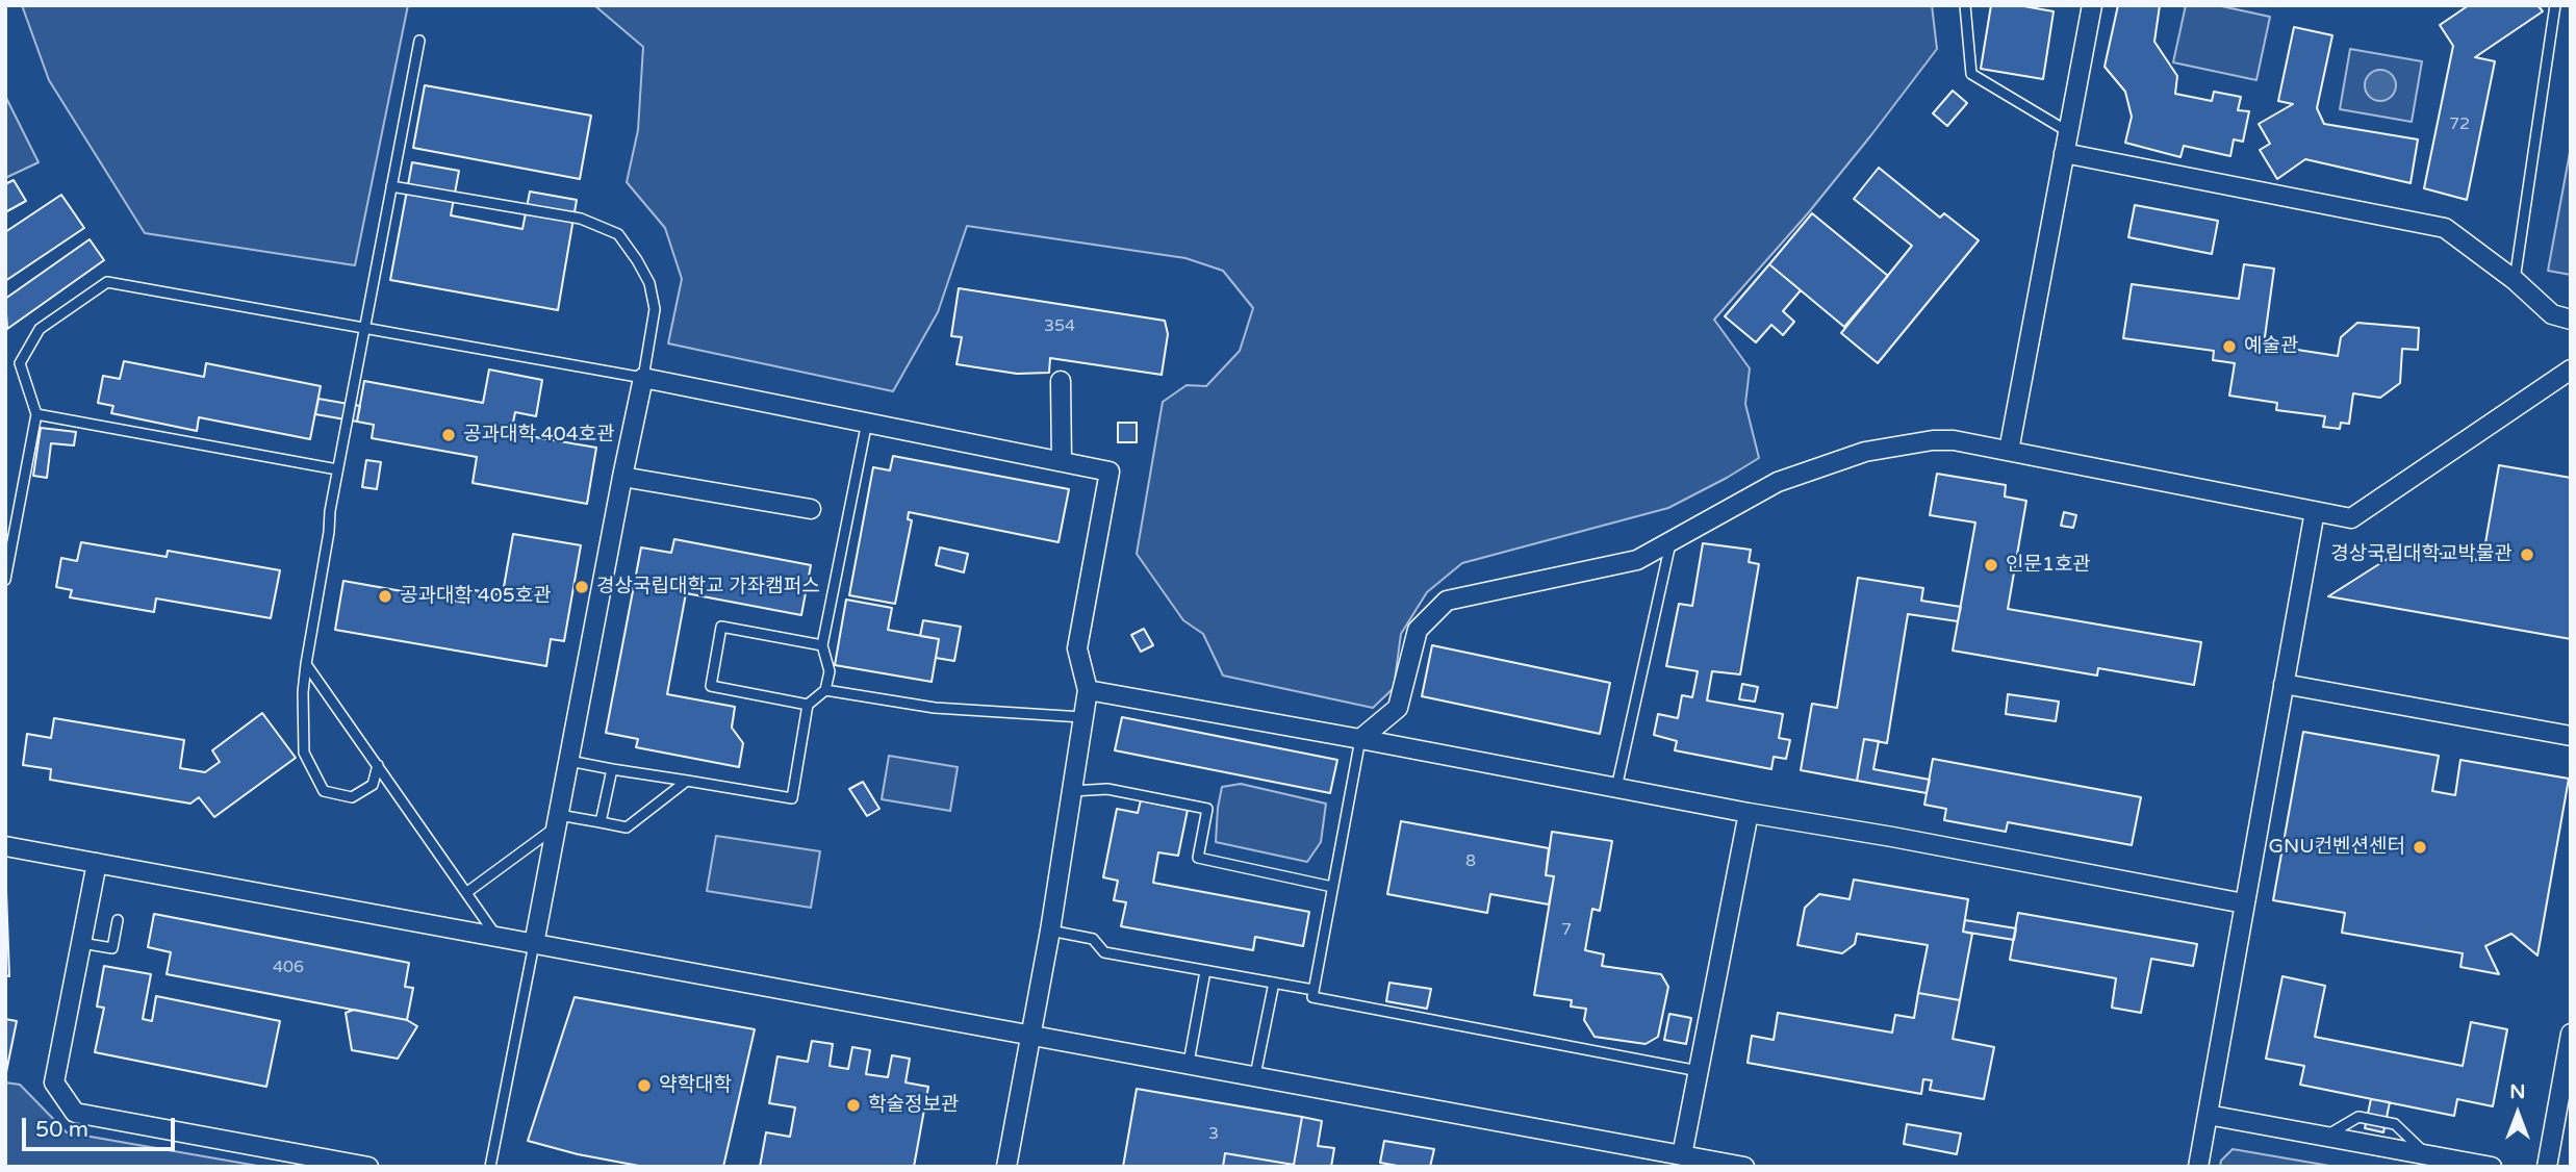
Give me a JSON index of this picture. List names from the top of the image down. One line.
{"places":["예술관","공과대학 404호관","경상국립대학교박물관","인문1호관","경상국립대학교 가좌캠퍼스","공과대학 405호관","GNU컨벤션센터","약학대학","학술정보관"],"house_numbers":["72","354","8","7","406","3"],"scale_bar":"50 m","north":"top"}
